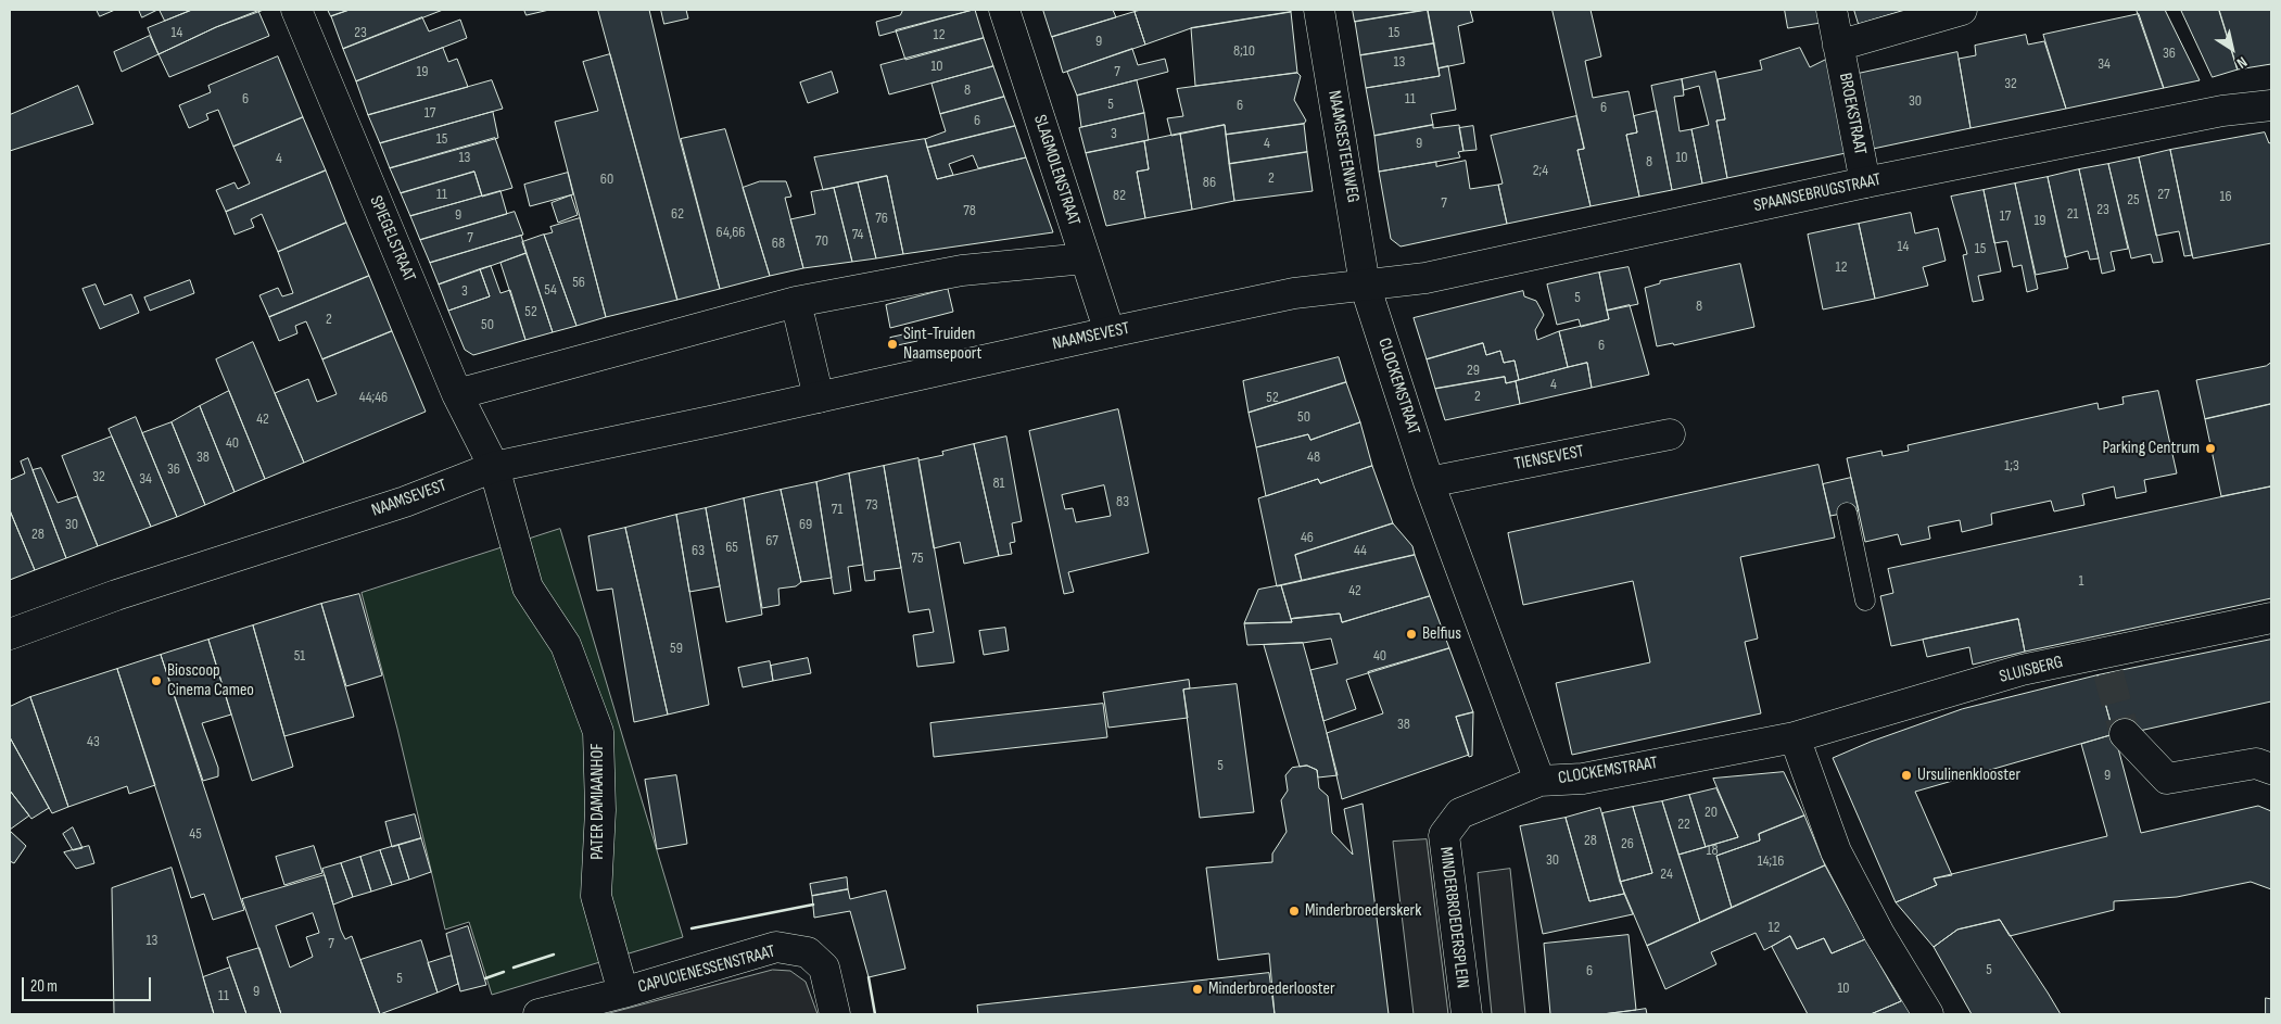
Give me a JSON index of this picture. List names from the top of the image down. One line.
{"streets":{"street":["BROEKSTRAAT","NAAMSESTEENWEG","SLAGMOLENSTRAAT","SPAANSEBRUGSTRAAT","SPIEGELSTRAAT","NAAMSEVEST","CLOCKEMSTRAAT","TIENSEVEST","SLUISBERG","PATER DAMIAANHOF","MINDERBROEDERSPLEIN","CAPUCIENESSENSTRAAT"]},"crossings":[["BROEKSTRAAT","SPAANSEBRUGSTRAAT"],["NAAMSESTEENWEG","SPAANSEBRUGSTRAAT"],["NAAMSESTEENWEG","NAAMSEVEST"],["NAAMSESTEENWEG","CLOCKEMSTRAAT"],["SLAGMOLENSTRAAT","NAAMSEVEST"],["SPAANSEBRUGSTRAAT","NAAMSEVEST"],["SPAANSEBRUGSTRAAT","CLOCKEMSTRAAT"],["SPIEGELSTRAAT","NAAMSEVEST"],["SPIEGELSTRAAT","PATER DAMIAANHOF"],["NAAMSEVEST","CLOCKEMSTRAAT"],["NAAMSEVEST","PATER DAMIAANHOF"],["CLOCKEMSTRAAT","TIENSEVEST"],["CLOCKEMSTRAAT","SLUISBERG"],["CLOCKEMSTRAAT","MINDERBROEDERSPLEIN"],["PATER DAMIAANHOF","CAPUCIENESSENSTRAAT"]],"places":["Sint-Truiden Naamsepoort","Parking Centrum","Belfius","Bioscoop Cinema Cameo","Ursulinenklooster","Minderbroederskerk","Minderbroederlooster"],"house_numbers":["14","23","15","12","9","8;10","36","13","34","10","19","7","32","8","6","11","30","5","6","6","17","6","3","15","4","9","13","10","4","8","2;4","2","60","86","11","27","82","16","25","7","23","78","62","21","9","17","76","19","64,66","74","7","70","68","14","15","12","56","54","3","5","8","52","2","50","6","29","4","2","44;46","52","50","42","40","38","48","1;3","36","32","34","81","83","73","71","30","69","28","46","67","65","63","44","75","1","42","59","51","40","38","43","5","9","20","22","45","28","26","18","30","14;16","24","12","13","7","5","6","5","10","9","11"],"scale_bar":"20 m","north":"bottom right"}
